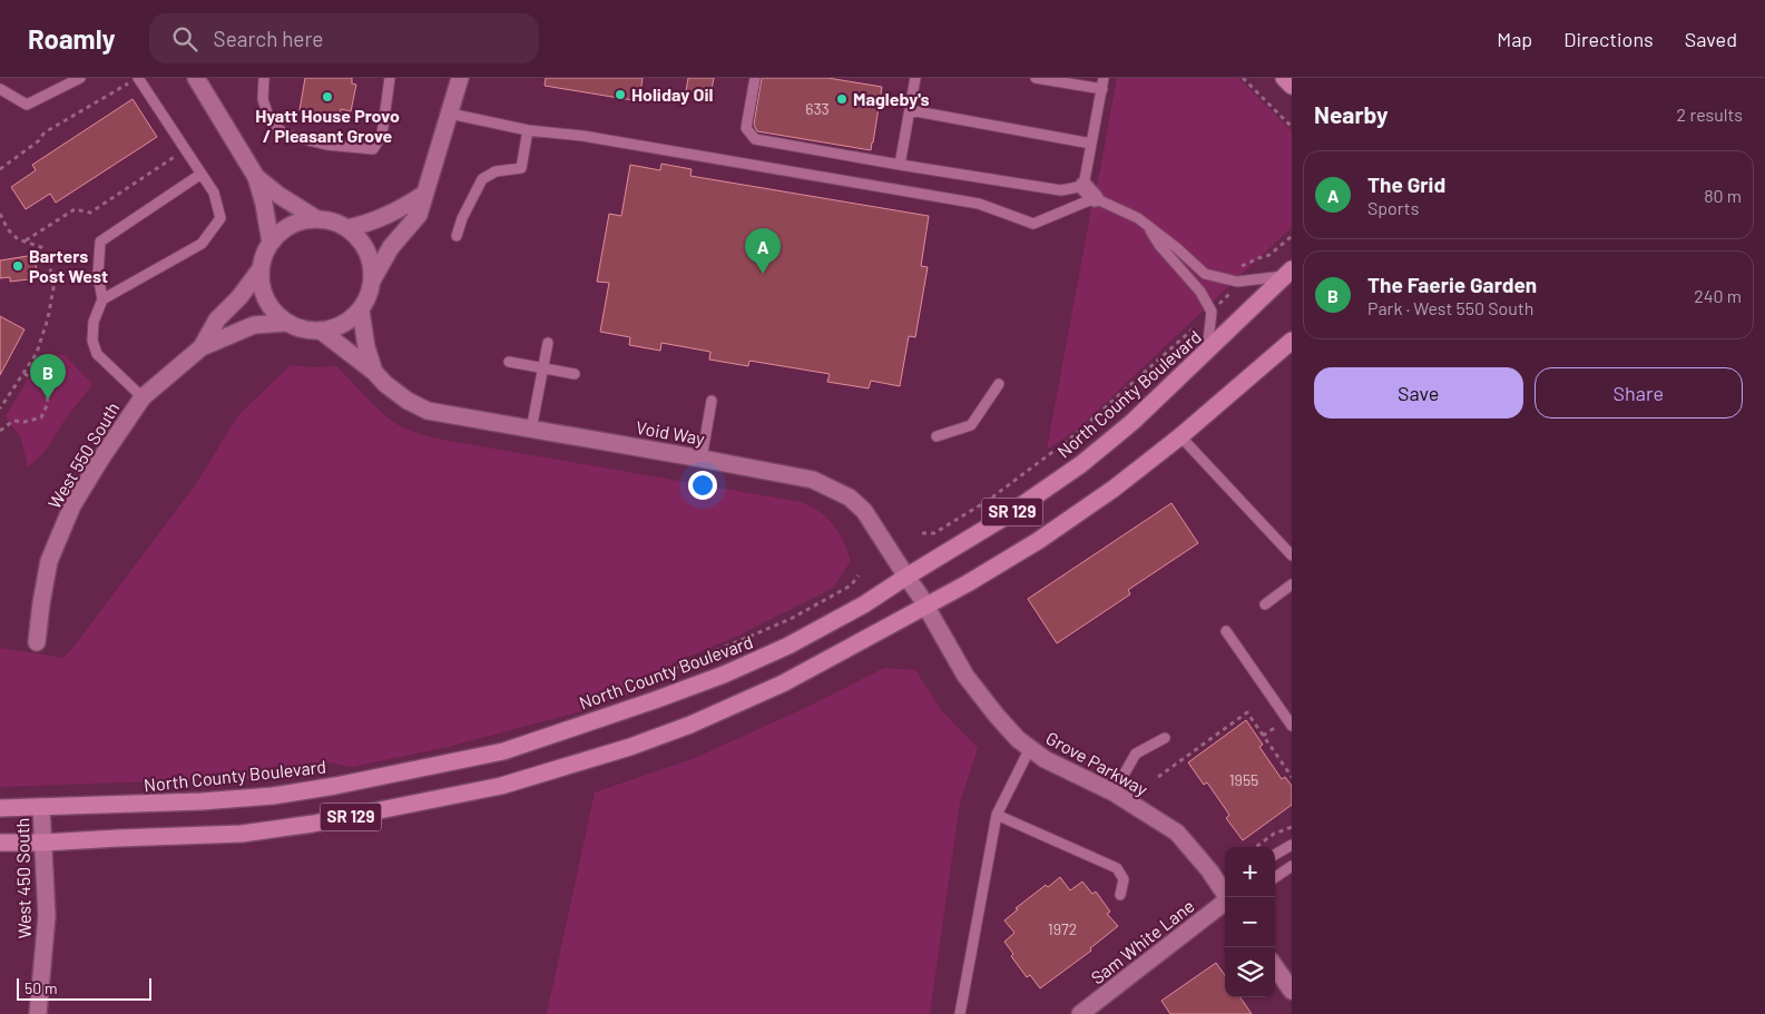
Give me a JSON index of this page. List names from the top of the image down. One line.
{"streets":{"main road":["North County Boulevard","SR 129"],"street":["Void Way","West 550 South","Grove Parkway","West 450 South","Sam White Lane"]},"crossings":[["North County Boulevard","Void Way"],["North County Boulevard","West 450 South"],["Void Way","SR 129"],["Void Way","Grove Parkway"],["SR 129","Grove Parkway"],["SR 129","West 450 South"]],"places":["Holiday Oil","Hyatt House Provo / Pleasant Grove","Magleby's","Barters Post West"],"house_numbers":["633","1955","1972"],"scale_bar":"50 m","page":{"header":"Roamly","search":"Search here","nav":["Map","Directions","Saved"],"heading":["Nearby","2 results"],"list":[{"mark":"A","name":"The Grid","note":"Sports","value":"80 m"},{"mark":"B","name":"The Faerie Garden","note":"Park · West 550 South","value":"240 m"}],"pins":["A","B"],"buttons":["Save","Share"],"map_buttons":["+","−"],"scale":"50 m"}}
